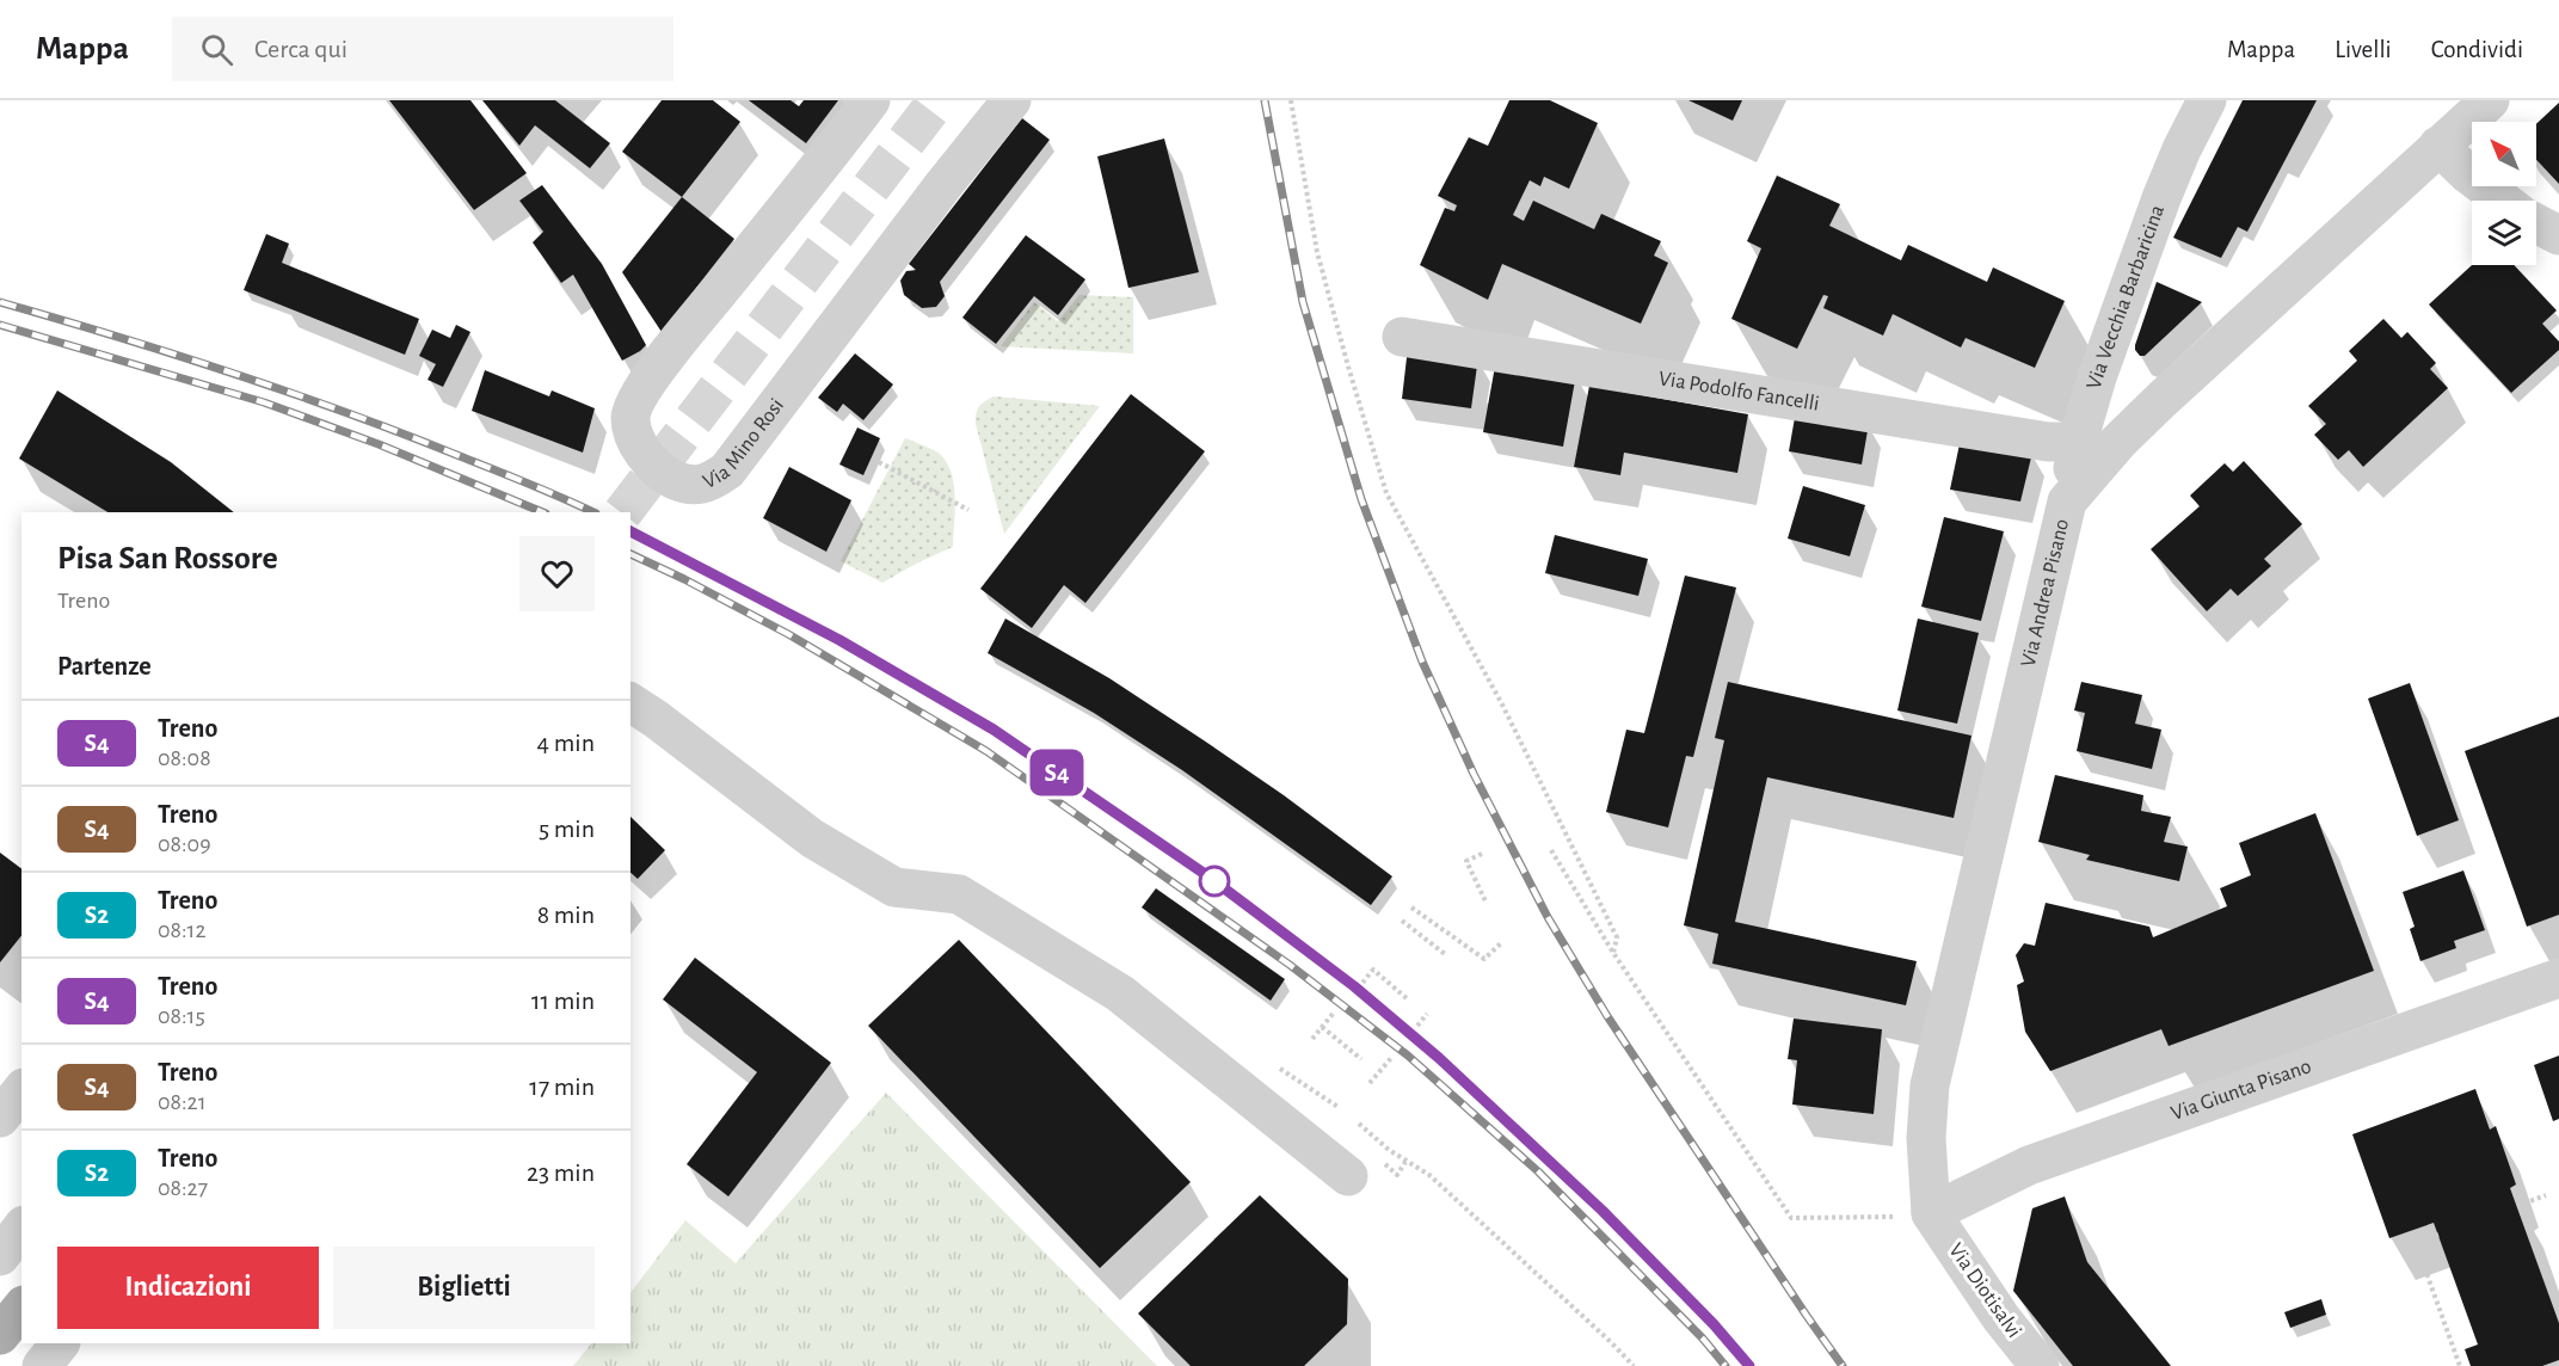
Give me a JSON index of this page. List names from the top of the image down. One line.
{"streets":{"street":["Via Vecchia Barbaricina","Via Podolfo Fancelli","Via Mino Rosi","Via Andrea Pisano","Via Giunta Pisano","Via Diotisalvi"]},"crossings":[["Via Vecchia Barbaricina","Via Podolfo Fancelli"],["Via Vecchia Barbaricina","Via Andrea Pisano"],["Via Andrea Pisano","Via Giunta Pisano"],["Via Andrea Pisano","Via Diotisalvi"],["Via Giunta Pisano","Via Diotisalvi"]],"north":"top left","page":{"header":"Mappa","search":"Cerca qui","nav":["Mappa","Livelli","Condividi"],"on_map":"S4","heading":[["Pisa San Rossore","Treno"],"Partenze"],"list":[{"mark":"S4","name":"Treno","note":"08:08","value":"4 min"},{"mark":"S4","name":"Treno","note":"08:09","value":"5 min"},{"mark":"S2","name":"Treno","note":"08:12","value":"8 min"},{"mark":"S4","name":"Treno","note":"08:15","value":"11 min"},{"mark":"S4","name":"Treno","note":"08:21","value":"17 min"},{"mark":"S2","name":"Treno","note":"08:27","value":"23 min"}],"buttons":["Indicazioni","Biglietti"]}}
